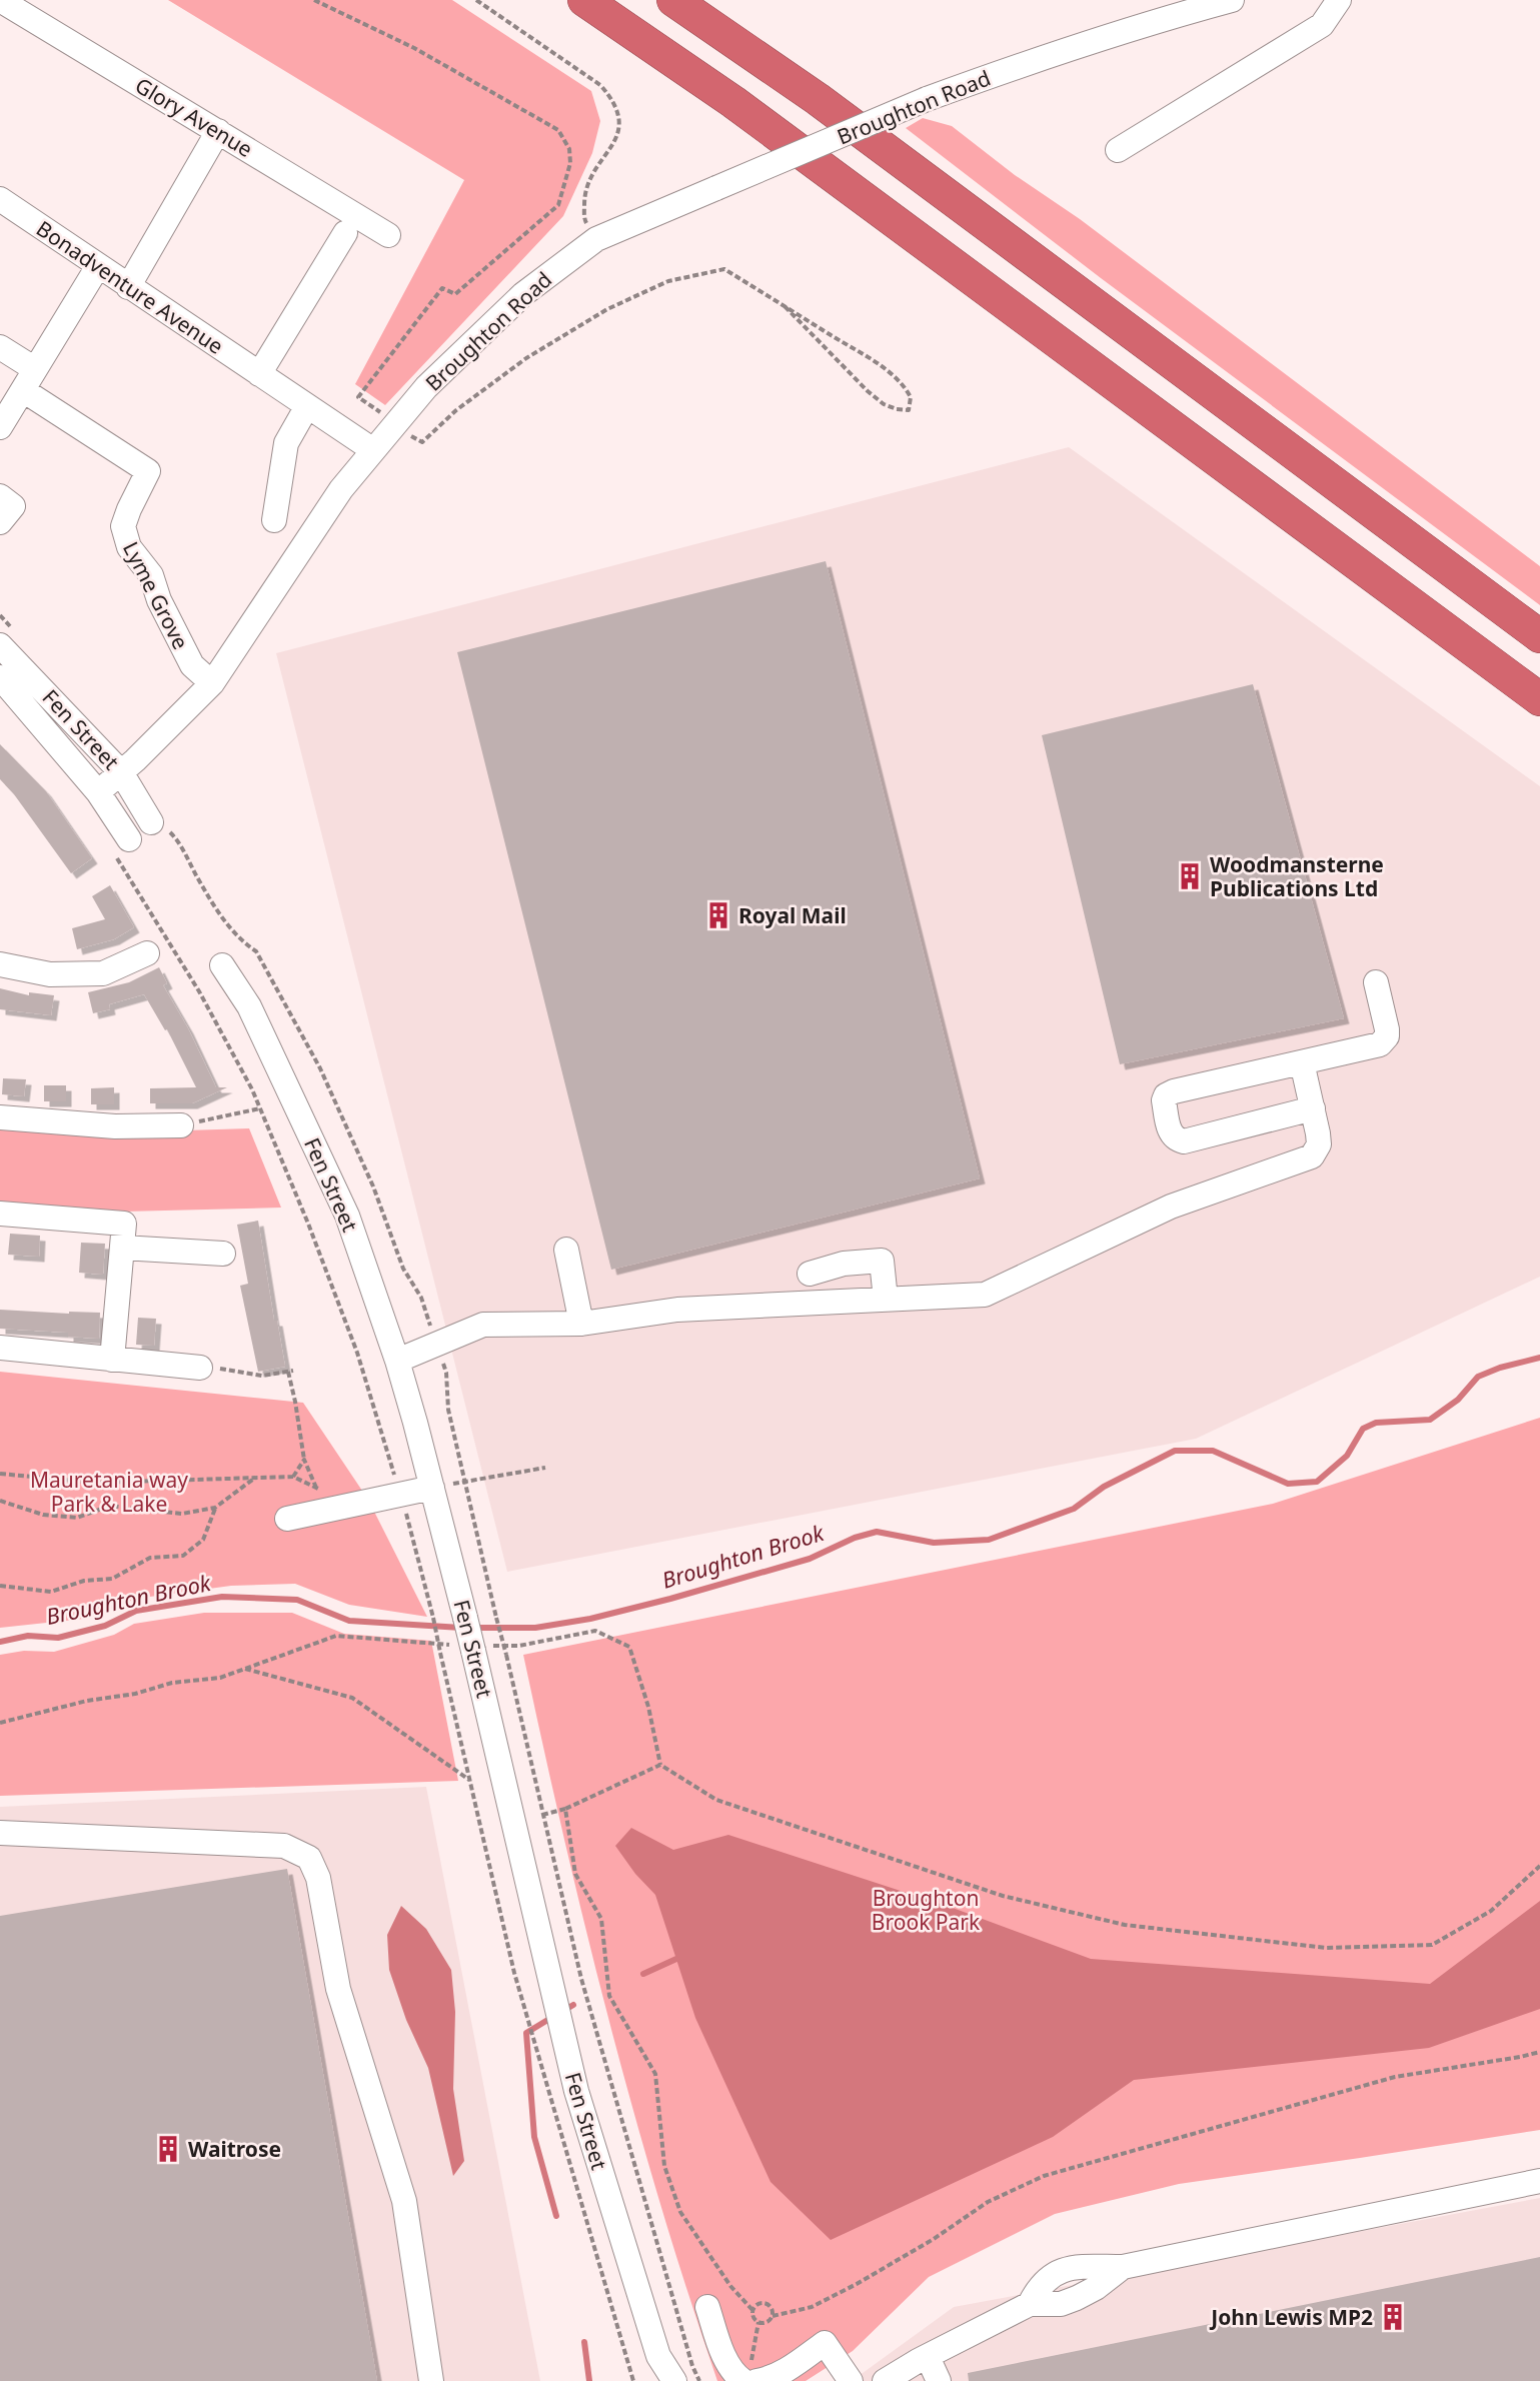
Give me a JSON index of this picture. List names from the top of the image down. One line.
{"streets":{"street":["Broughton Road","Glory Avenue","Bonadventure Avenue","Lyme Grove","Fen Street"]},"crossings":[["Broughton Road","Bonadventure Avenue"],["Broughton Road","Lyme Grove"],["Broughton Road","Fen Street"]],"water":["Broughton Brook"],"parks":["Mauretania way Park & Lake","Broughton Brook Park"],"places":{"building":["Woodmansterne Publications Ltd","Royal Mail","Waitrose","John Lewis MP2"]}}
